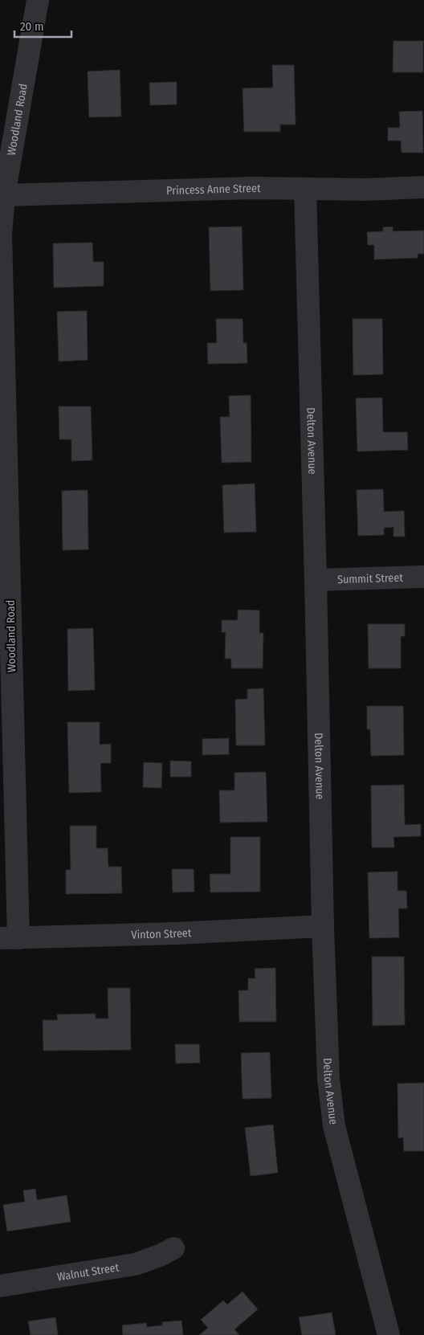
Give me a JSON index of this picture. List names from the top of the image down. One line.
{"streets":{"street":["Woodland Road","Princess Anne Street","Delton Avenue","Summit Street","Vinton Street","Walnut Street"]},"crossings":[["Woodland Road","Princess Anne Street"],["Woodland Road","Vinton Street"],["Princess Anne Street","Delton Avenue"],["Delton Avenue","Summit Street"],["Delton Avenue","Vinton Street"]],"scale_bar":"20 m"}
